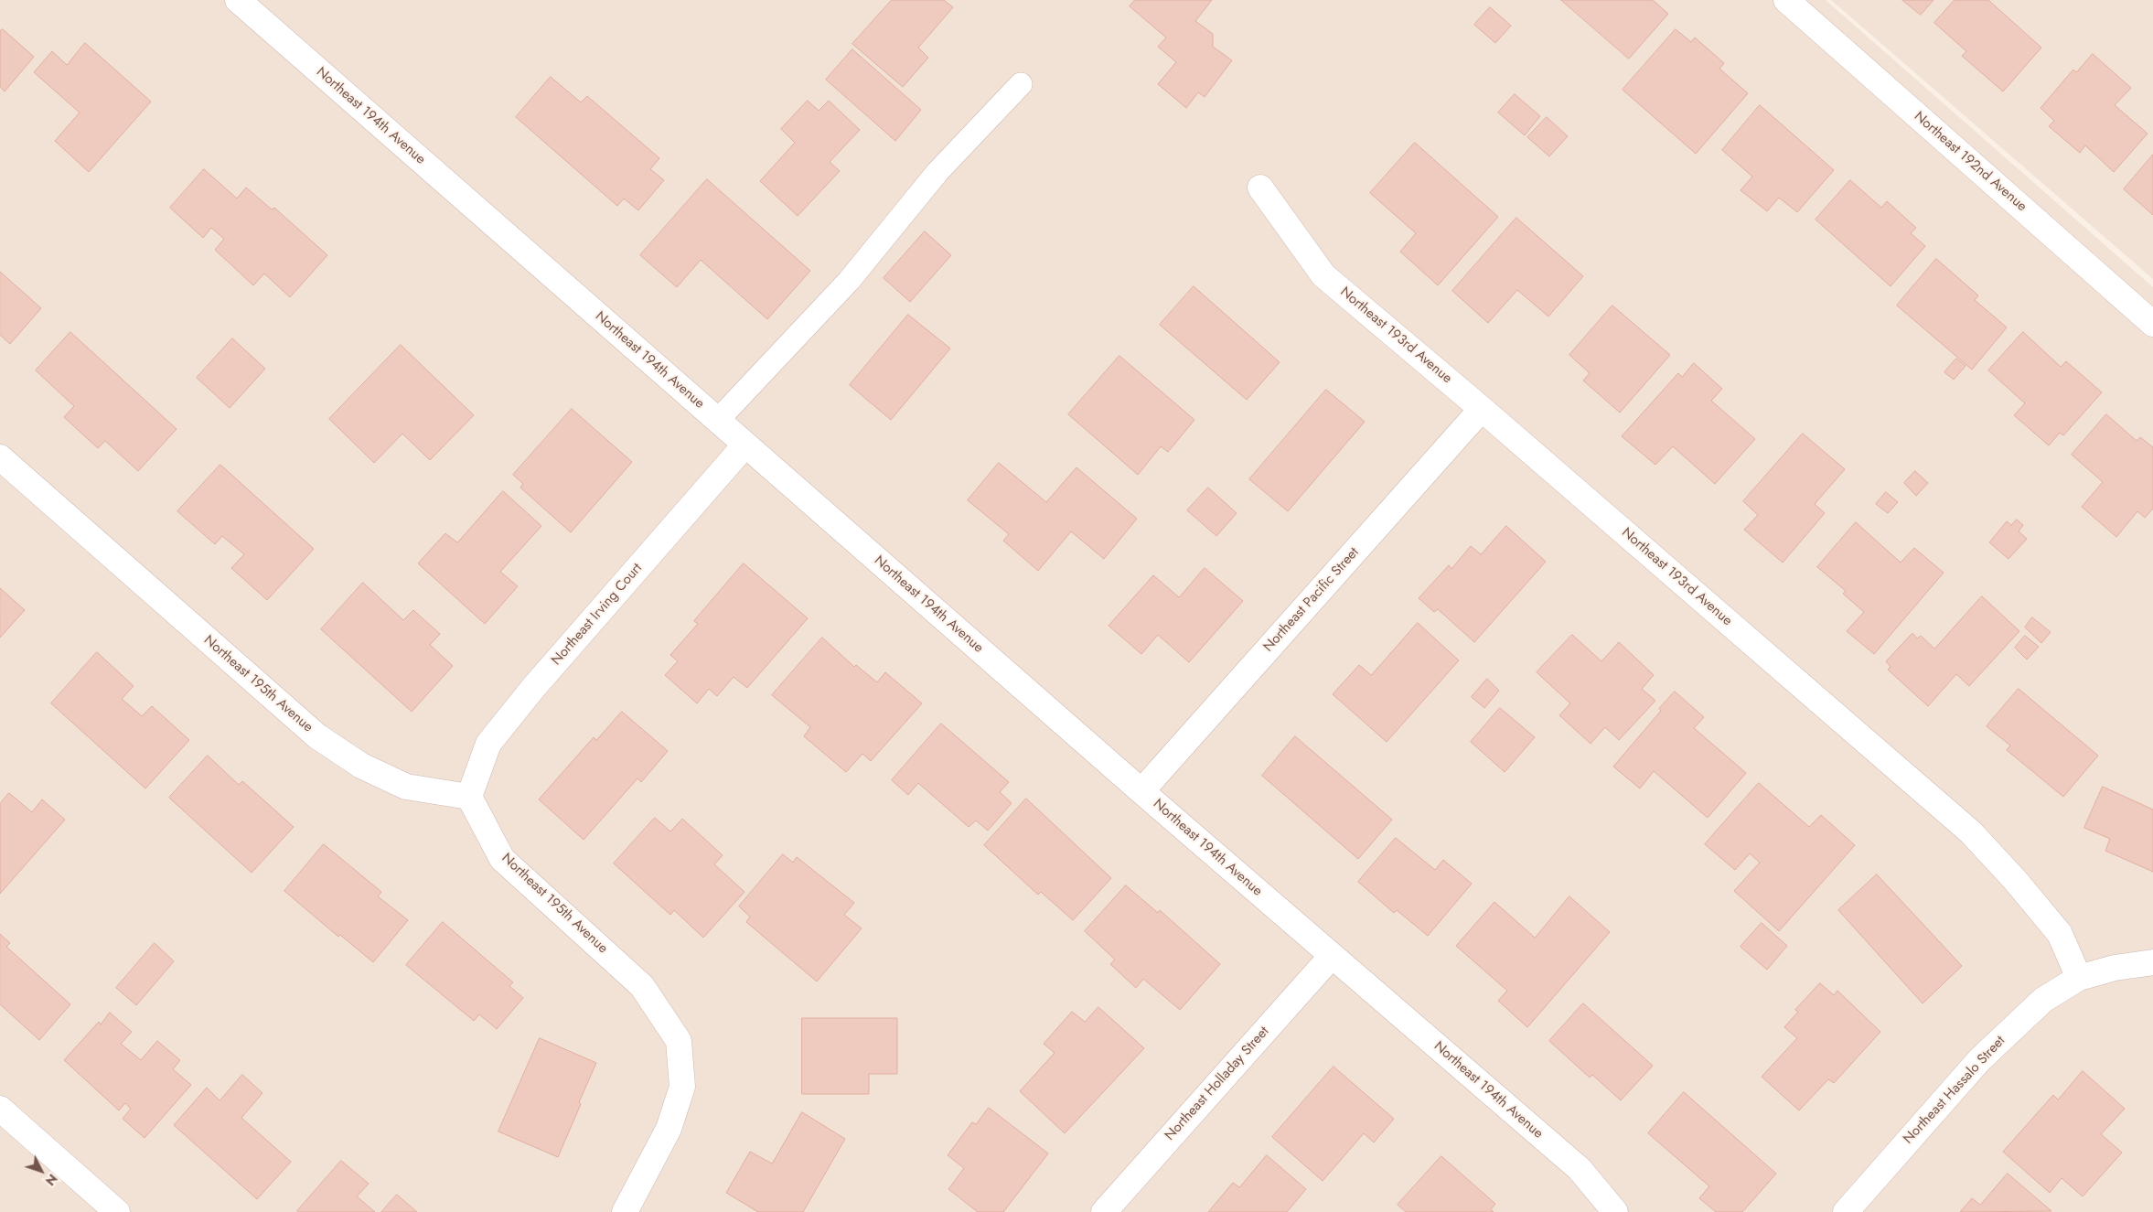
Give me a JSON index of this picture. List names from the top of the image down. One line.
{"streets":{"street":["Northeast 194th Avenue","Northeast 192nd Avenue","Northeast 193rd Avenue","Northeast Pacific Street","Northeast Irving Court","Northeast 195th Avenue","Northeast Holladay Street","Northeast Hassalo Street"]},"crossings":[["Northeast 194th Avenue","Northeast Pacific Street"],["Northeast 194th Avenue","Northeast Irving Court"],["Northeast 194th Avenue","Northeast Holladay Street"],["Northeast 193rd Avenue","Northeast Pacific Street"],["Northeast 193rd Avenue","Northeast Hassalo Street"],["Northeast Irving Court","Northeast 195th Avenue"]],"north":"bottom right"}
